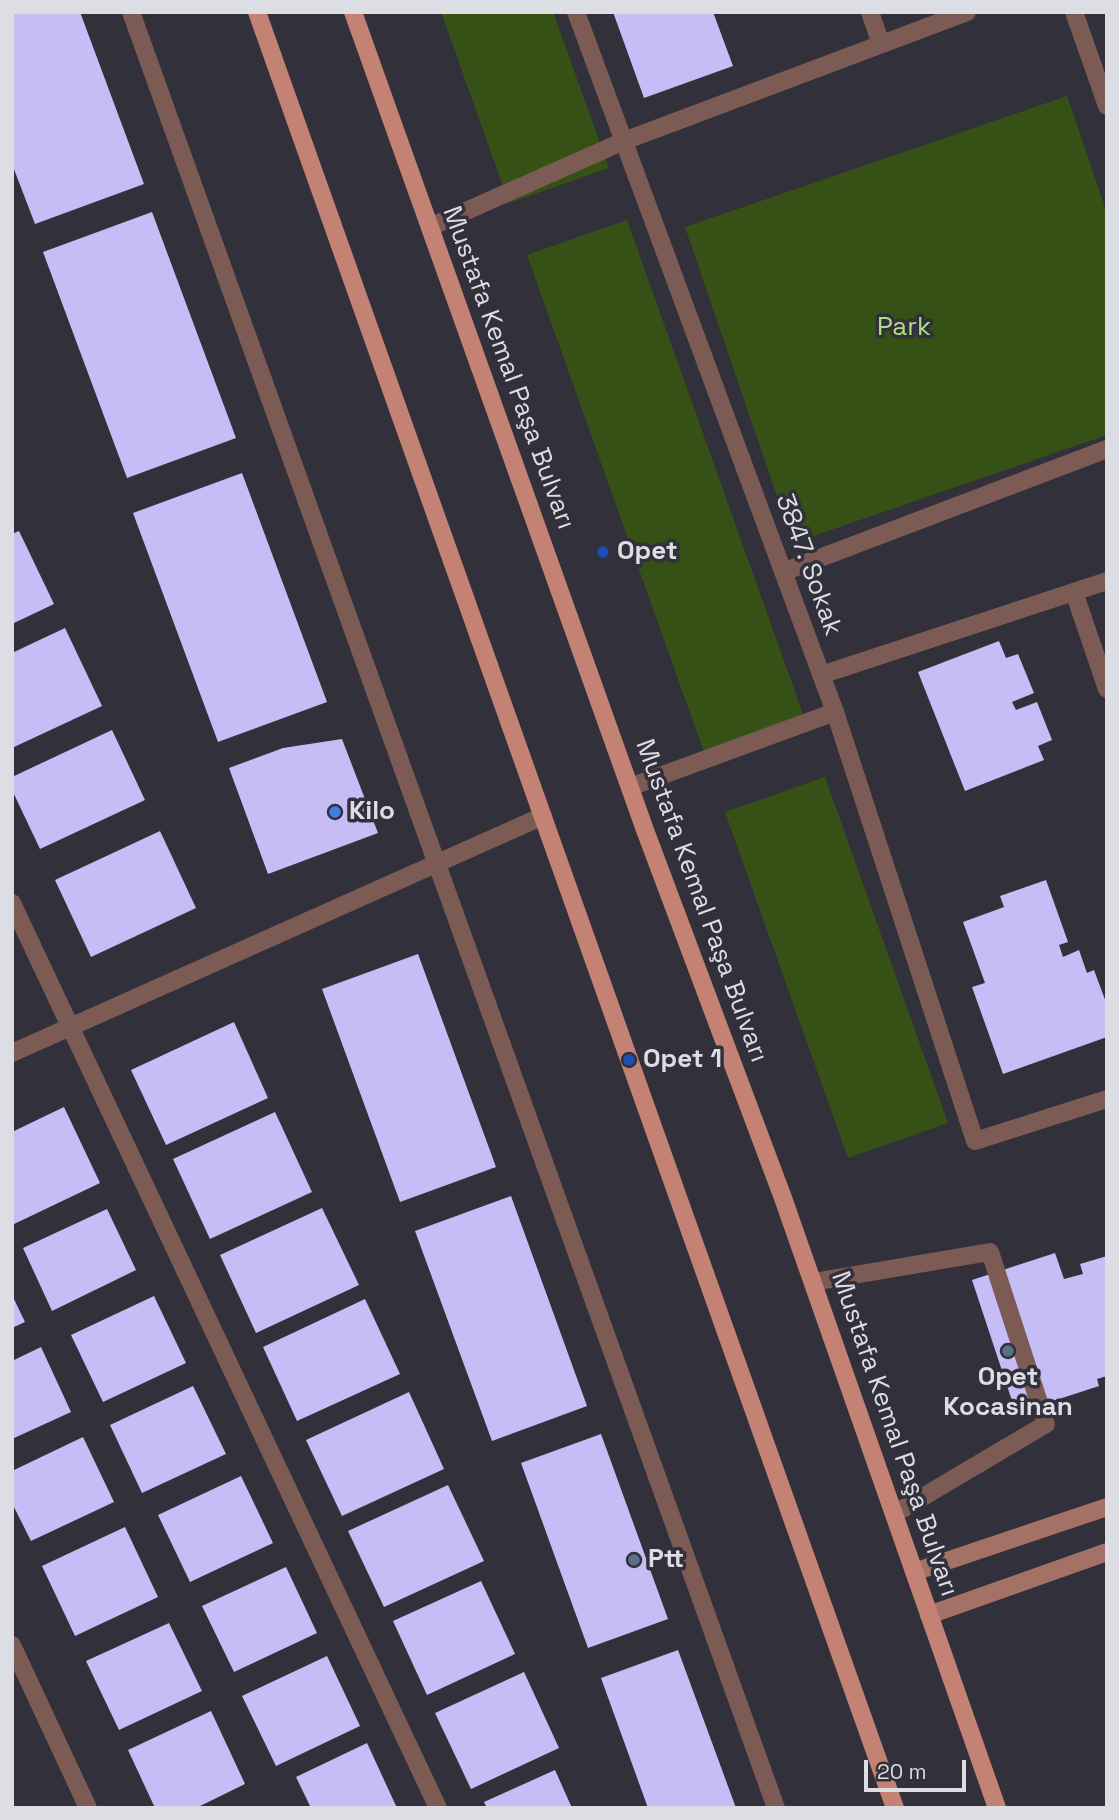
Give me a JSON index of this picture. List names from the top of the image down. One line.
{"streets":{"main road":["Mustafa Kemal Paşa Bulvarı"],"street":["3847. Sokak"]},"parks":["Park"],"places":["Opet","Kilo","Opet 1","Opet Kocasinan","Ptt"],"scale_bar":"20 m"}
